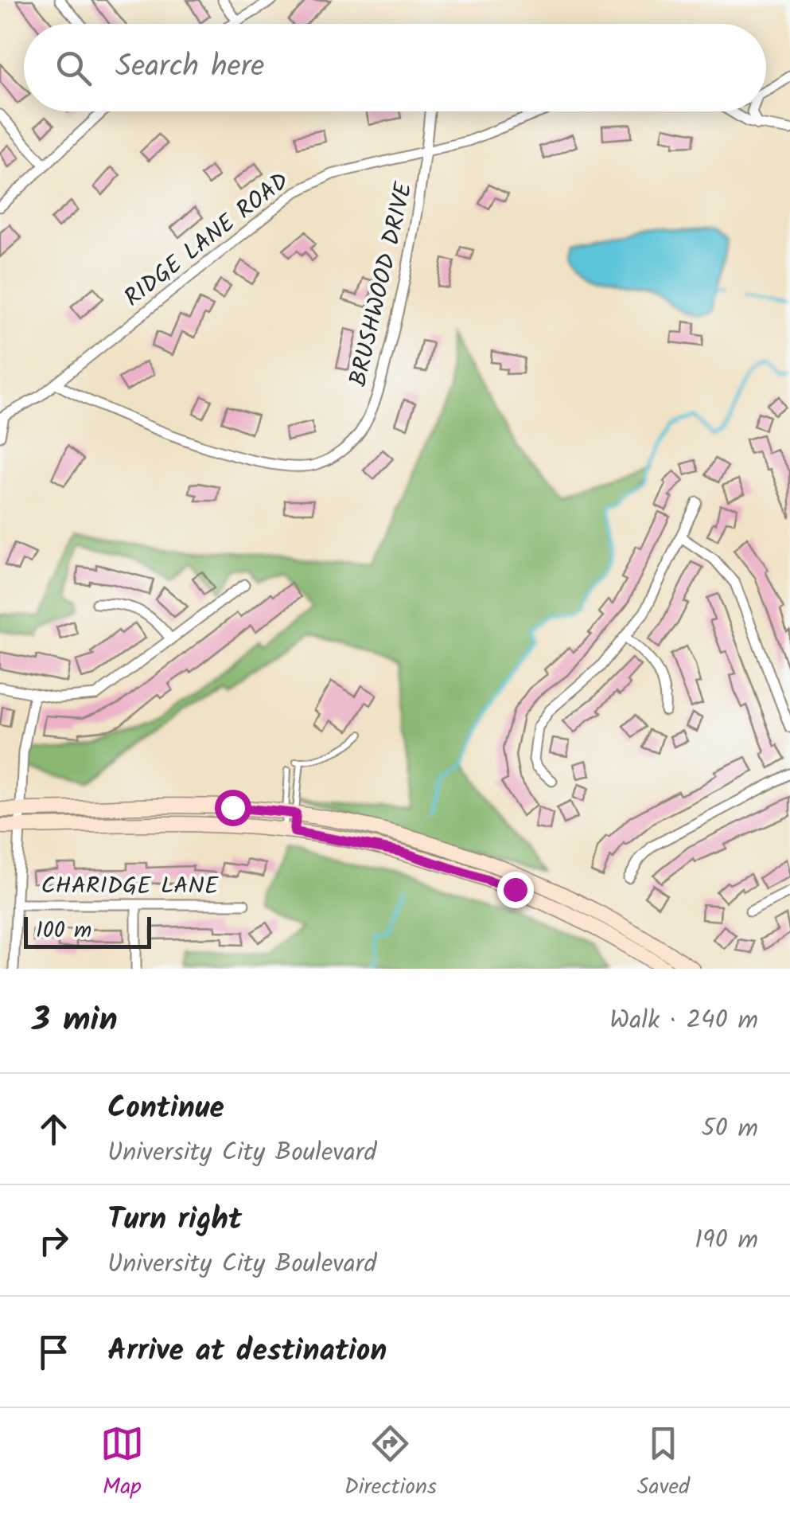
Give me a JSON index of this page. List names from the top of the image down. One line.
{"streets":{"street":["RIDGE LANE ROAD","BRUSHWOOD DRIVE","CHARIDGE LANE"]},"crossings":[["RIDGE LANE ROAD","BRUSHWOOD DRIVE"]],"scale_bar":"100 m","page":{"search":"Search here","scale":"100 m","heading":["3 min","Walk · 240 m"],"list":[["Continue","University City Boulevard","50 m"],["Turn right","University City Boulevard","190 m"],"Arrive at destination"],"nav":["Map","Directions","Saved"]}}
